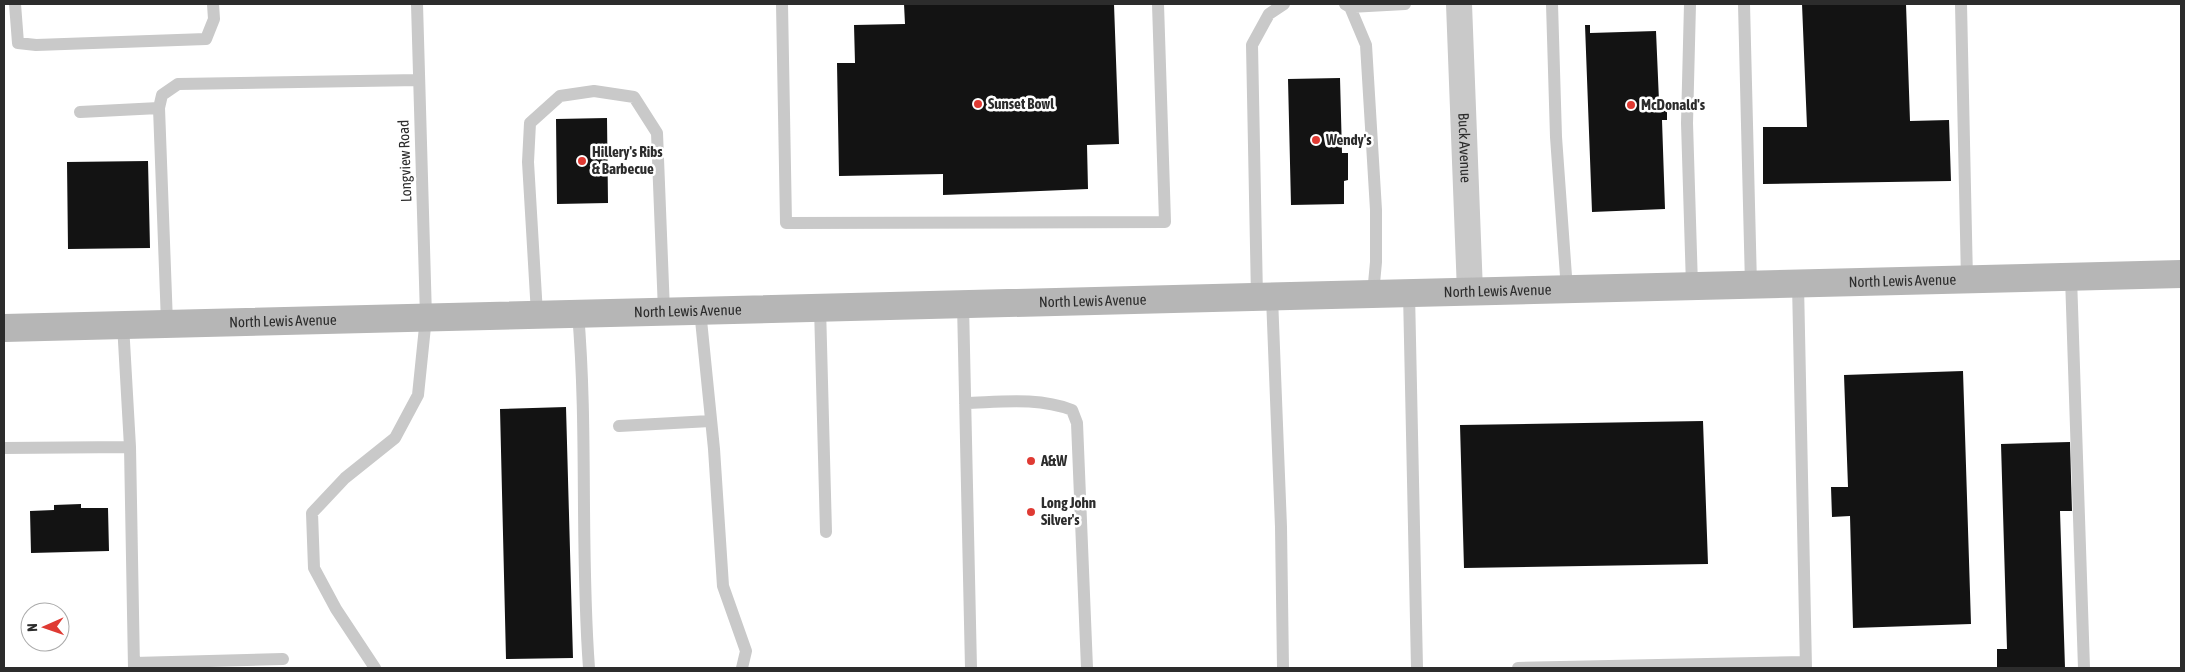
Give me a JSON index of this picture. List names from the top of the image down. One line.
{"streets":{"main road":["North Lewis Avenue"],"street":["Buck Avenue"],"lane":["Longview Road"]},"crossings":[["Buck Avenue","North Lewis Avenue"],["Longview Road","North Lewis Avenue"]],"places":["Sunset Bowl","McDonald's","Wendy's","Hillery's Ribs & Barbecue","A&W","Long John Silver's"],"north":"left"}
